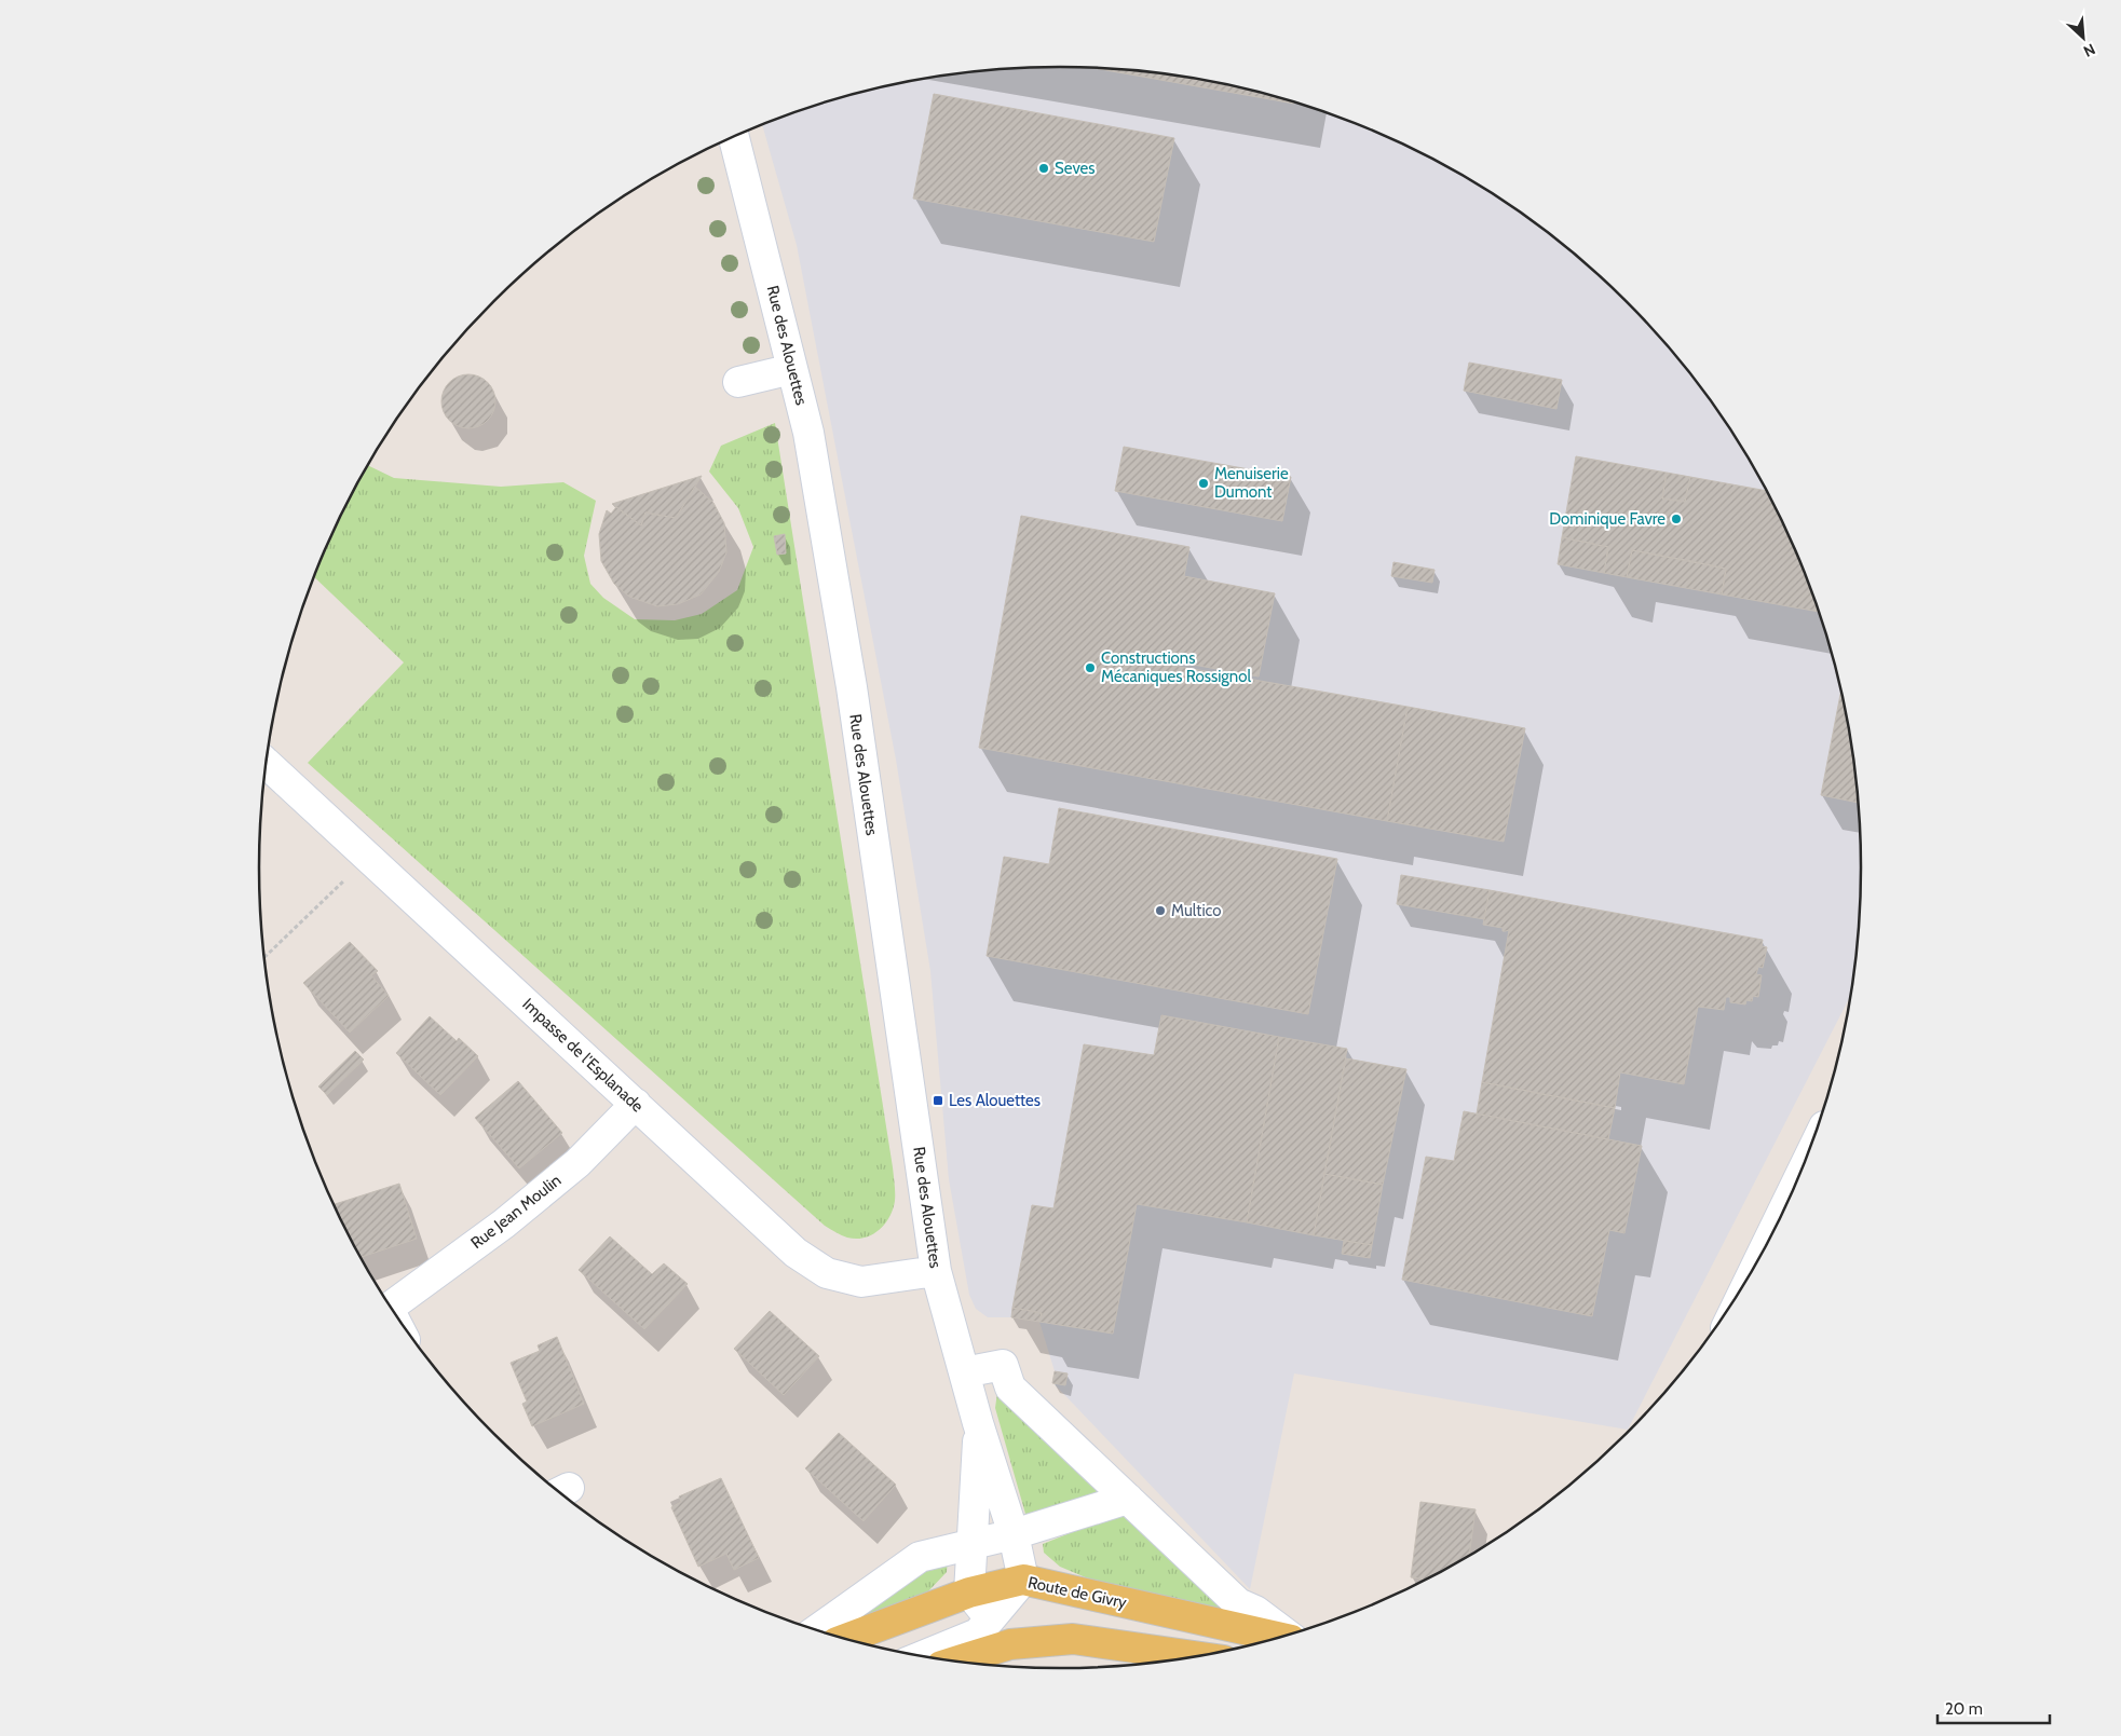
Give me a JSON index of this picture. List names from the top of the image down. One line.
{"streets":{"main road":["Route de Givry"],"street":["Rue des Alouettes","Impasse de l'Esplanade","Rue Jean Moulin"]},"crossings":[["Rue des Alouettes","Impasse de l'Esplanade"],["Rue des Alouettes","Route de Givry"],["Impasse de l'Esplanade","Rue Jean Moulin"]],"places":{"other":["Seves","Menuiserie Dumont","Dominique Favre","Constructions Mécaniques Rossignol","Multico"],"transit":["Les Alouettes"]},"scale_bar":"20 m","north":"bottom right"}
